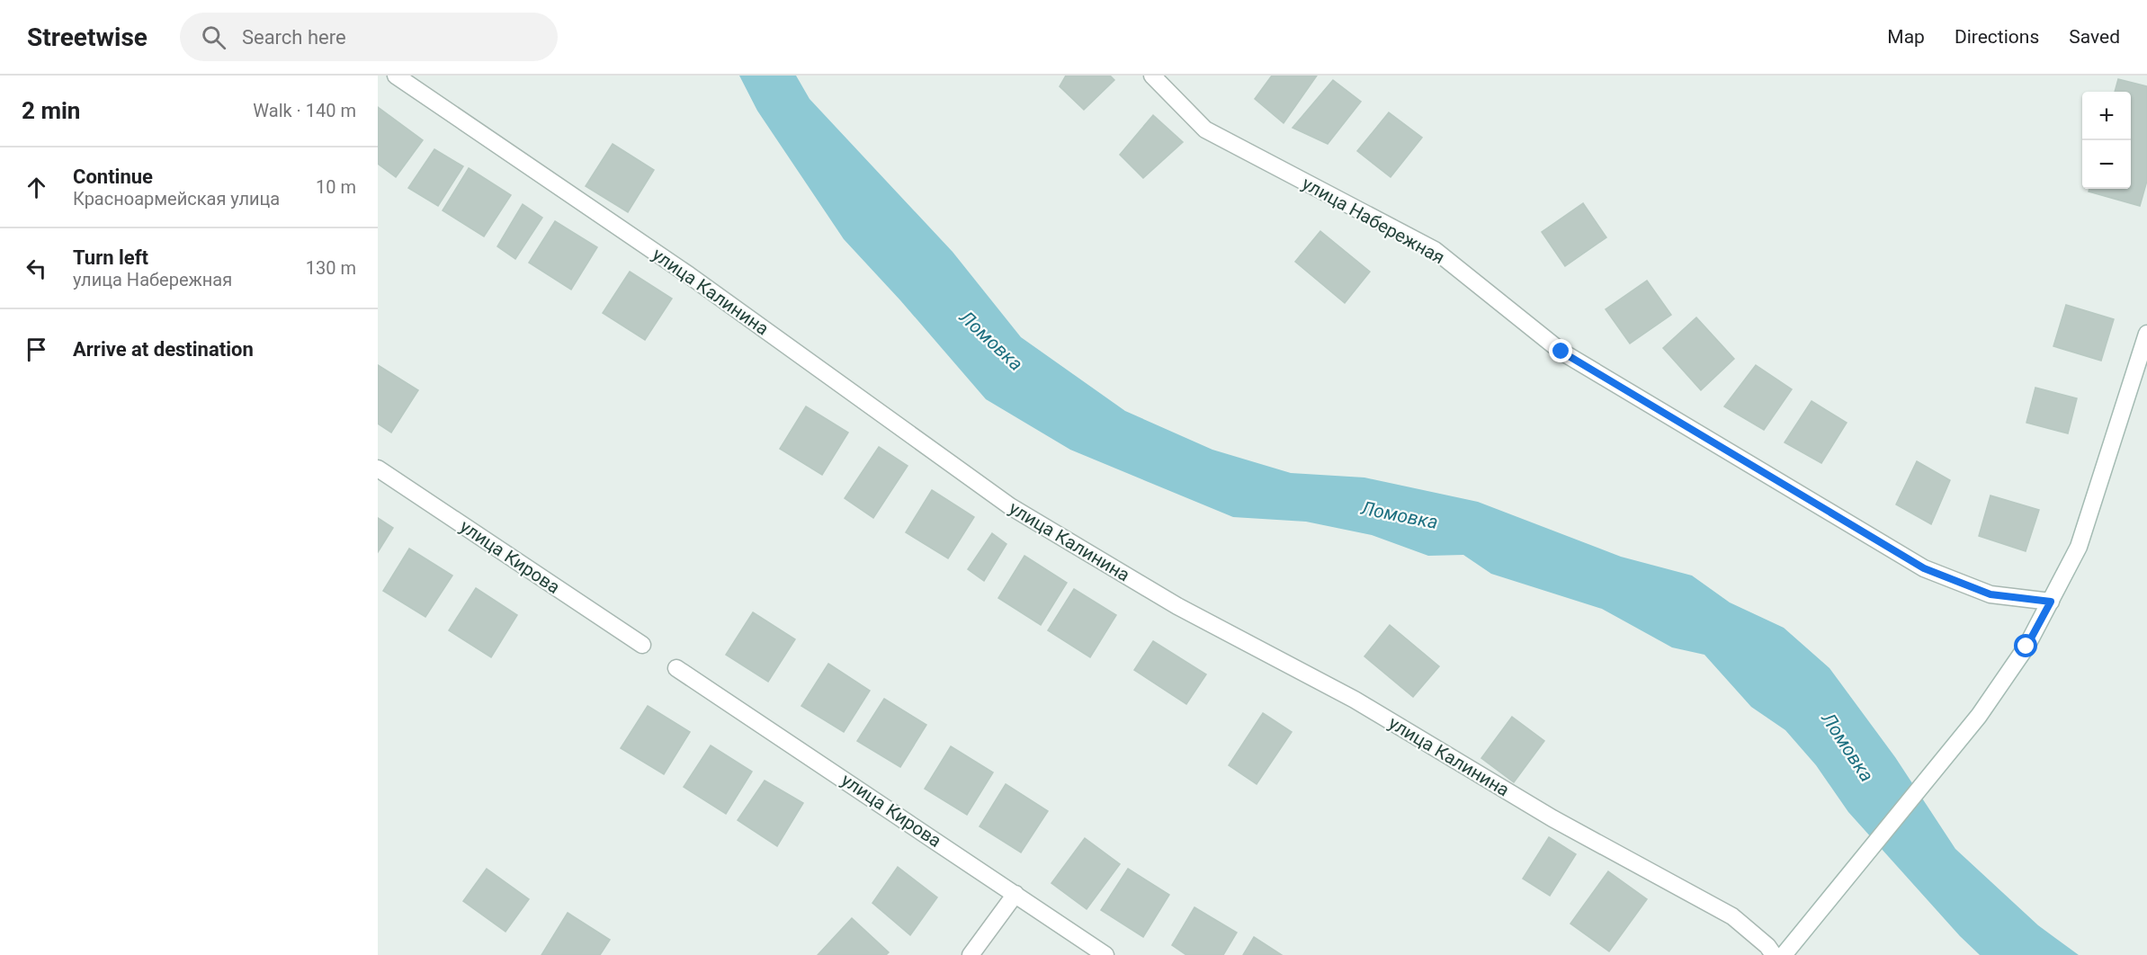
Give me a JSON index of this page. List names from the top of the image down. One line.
{"streets":{"street":["улица Набережная","улица Калинина","улица Кирова"]},"water":["Ломовка"],"page":{"header":"Streetwise","search":"Search here","nav":["Map","Directions","Saved"],"heading":["2 min","Walk · 140 m"],"map_buttons":["+","−"],"list":[["Continue","Красноармейская улица","10 m"],["Turn left","улица Набережная","130 m"],"Arrive at destination"]}}
